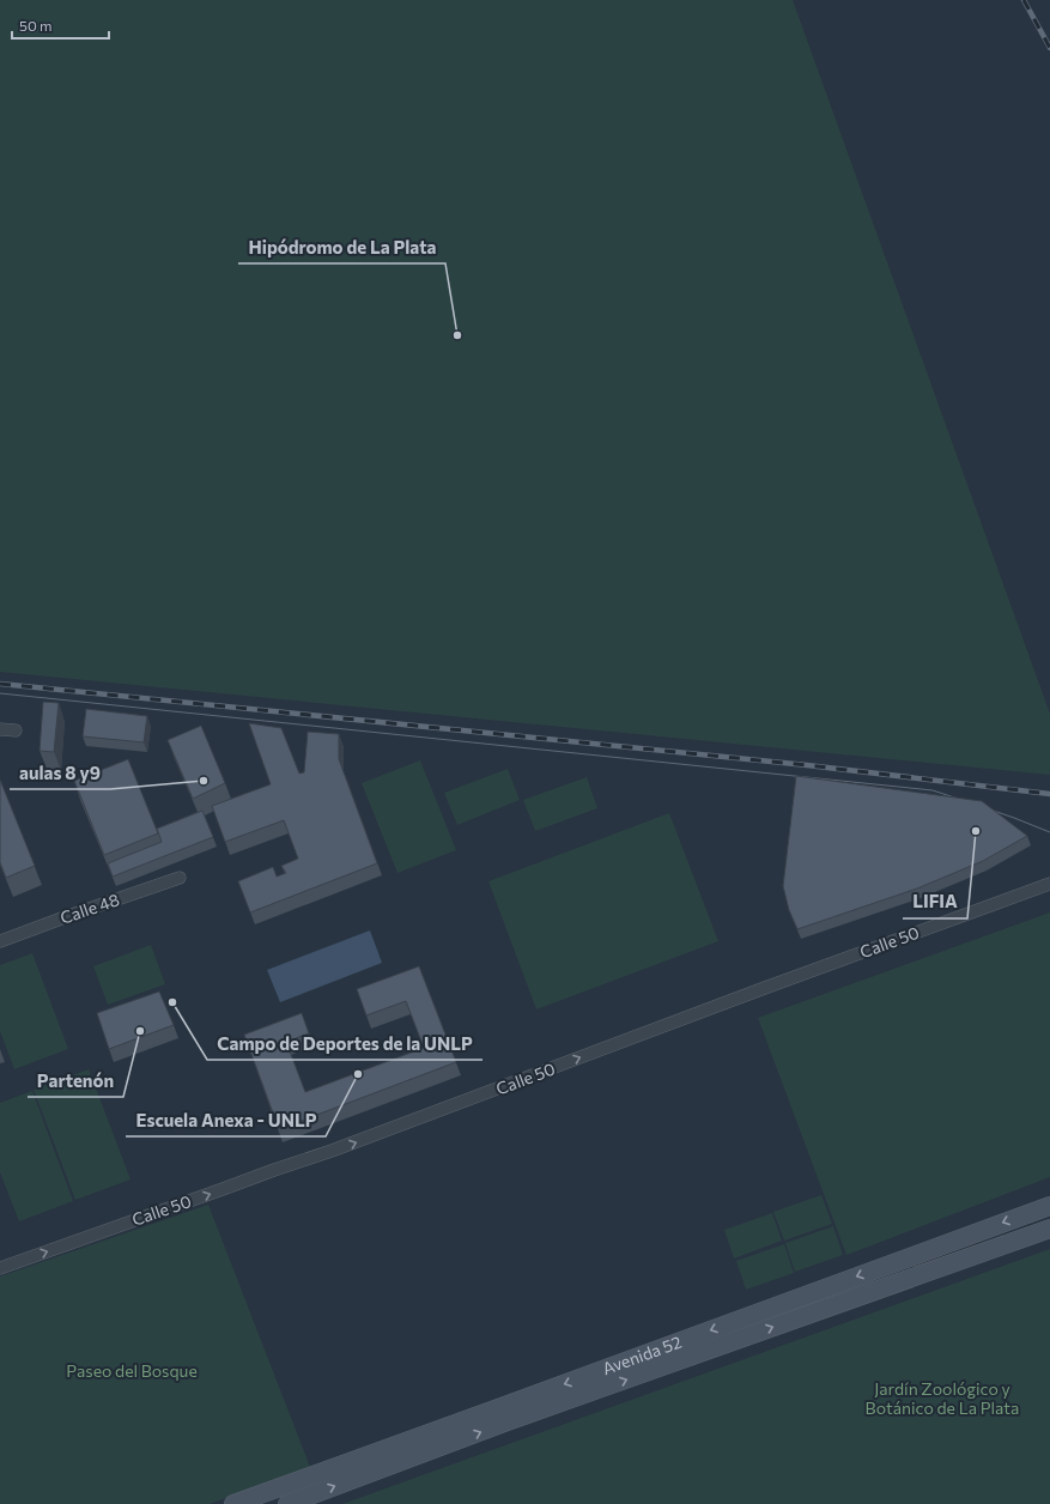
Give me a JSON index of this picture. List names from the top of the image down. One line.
{"streets":{"main road":["Avenida 52"],"street":["Calle 48","Calle 50"]},"one_way":["Calle 50"],"parks":["Paseo del Bosque","Jardín Zoológico y Botánico de La Plata"],"places":["Hipódromo de La Plata","aulas 8 y9","LIFIA","Campo de Deportes de la UNLP","Partenón","Escuela Anexa - UNLP"],"scale_bar":"50 m"}
